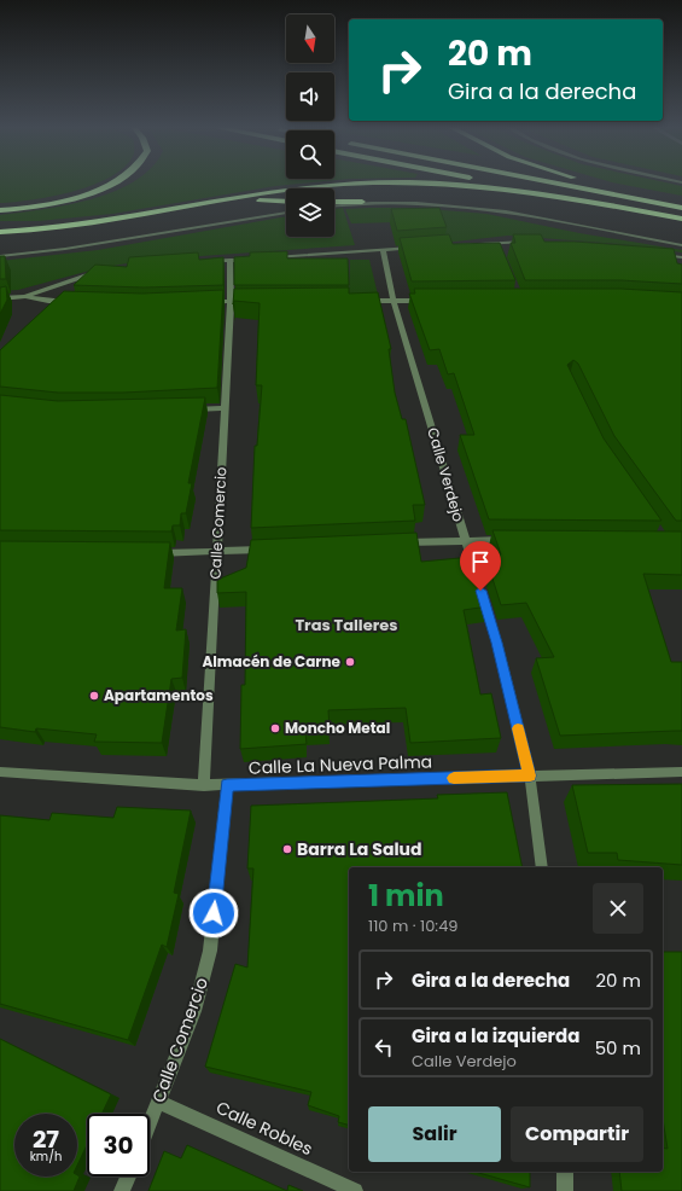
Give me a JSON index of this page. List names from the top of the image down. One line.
{"streets":{"street":["Calle Verdejo","Calle Comercio","Calle La Nueva Palma","Calle Robles"]},"crossings":[["Calle Verdejo","Calle La Nueva Palma"],["Calle Comercio","Calle La Nueva Palma"],["Calle Comercio","Calle Robles"]],"districts":["Tras Talleres"],"places":["Almacén de Carne","Apartamentos","Moncho Metal","Barra La Salud"],"north":"bottom","page":{"turn":["20 m","Gira a la derecha"],"heading":["1 min","110 m · 10:49"],"list":[{"name":"Gira a la derecha","value":"20 m"},{"name":"Gira a la izquierda","note":"Calle Verdejo","value":"50 m"}],"buttons":["Salir","Compartir"],"speed":"27 km/h","limit":"30"}}
